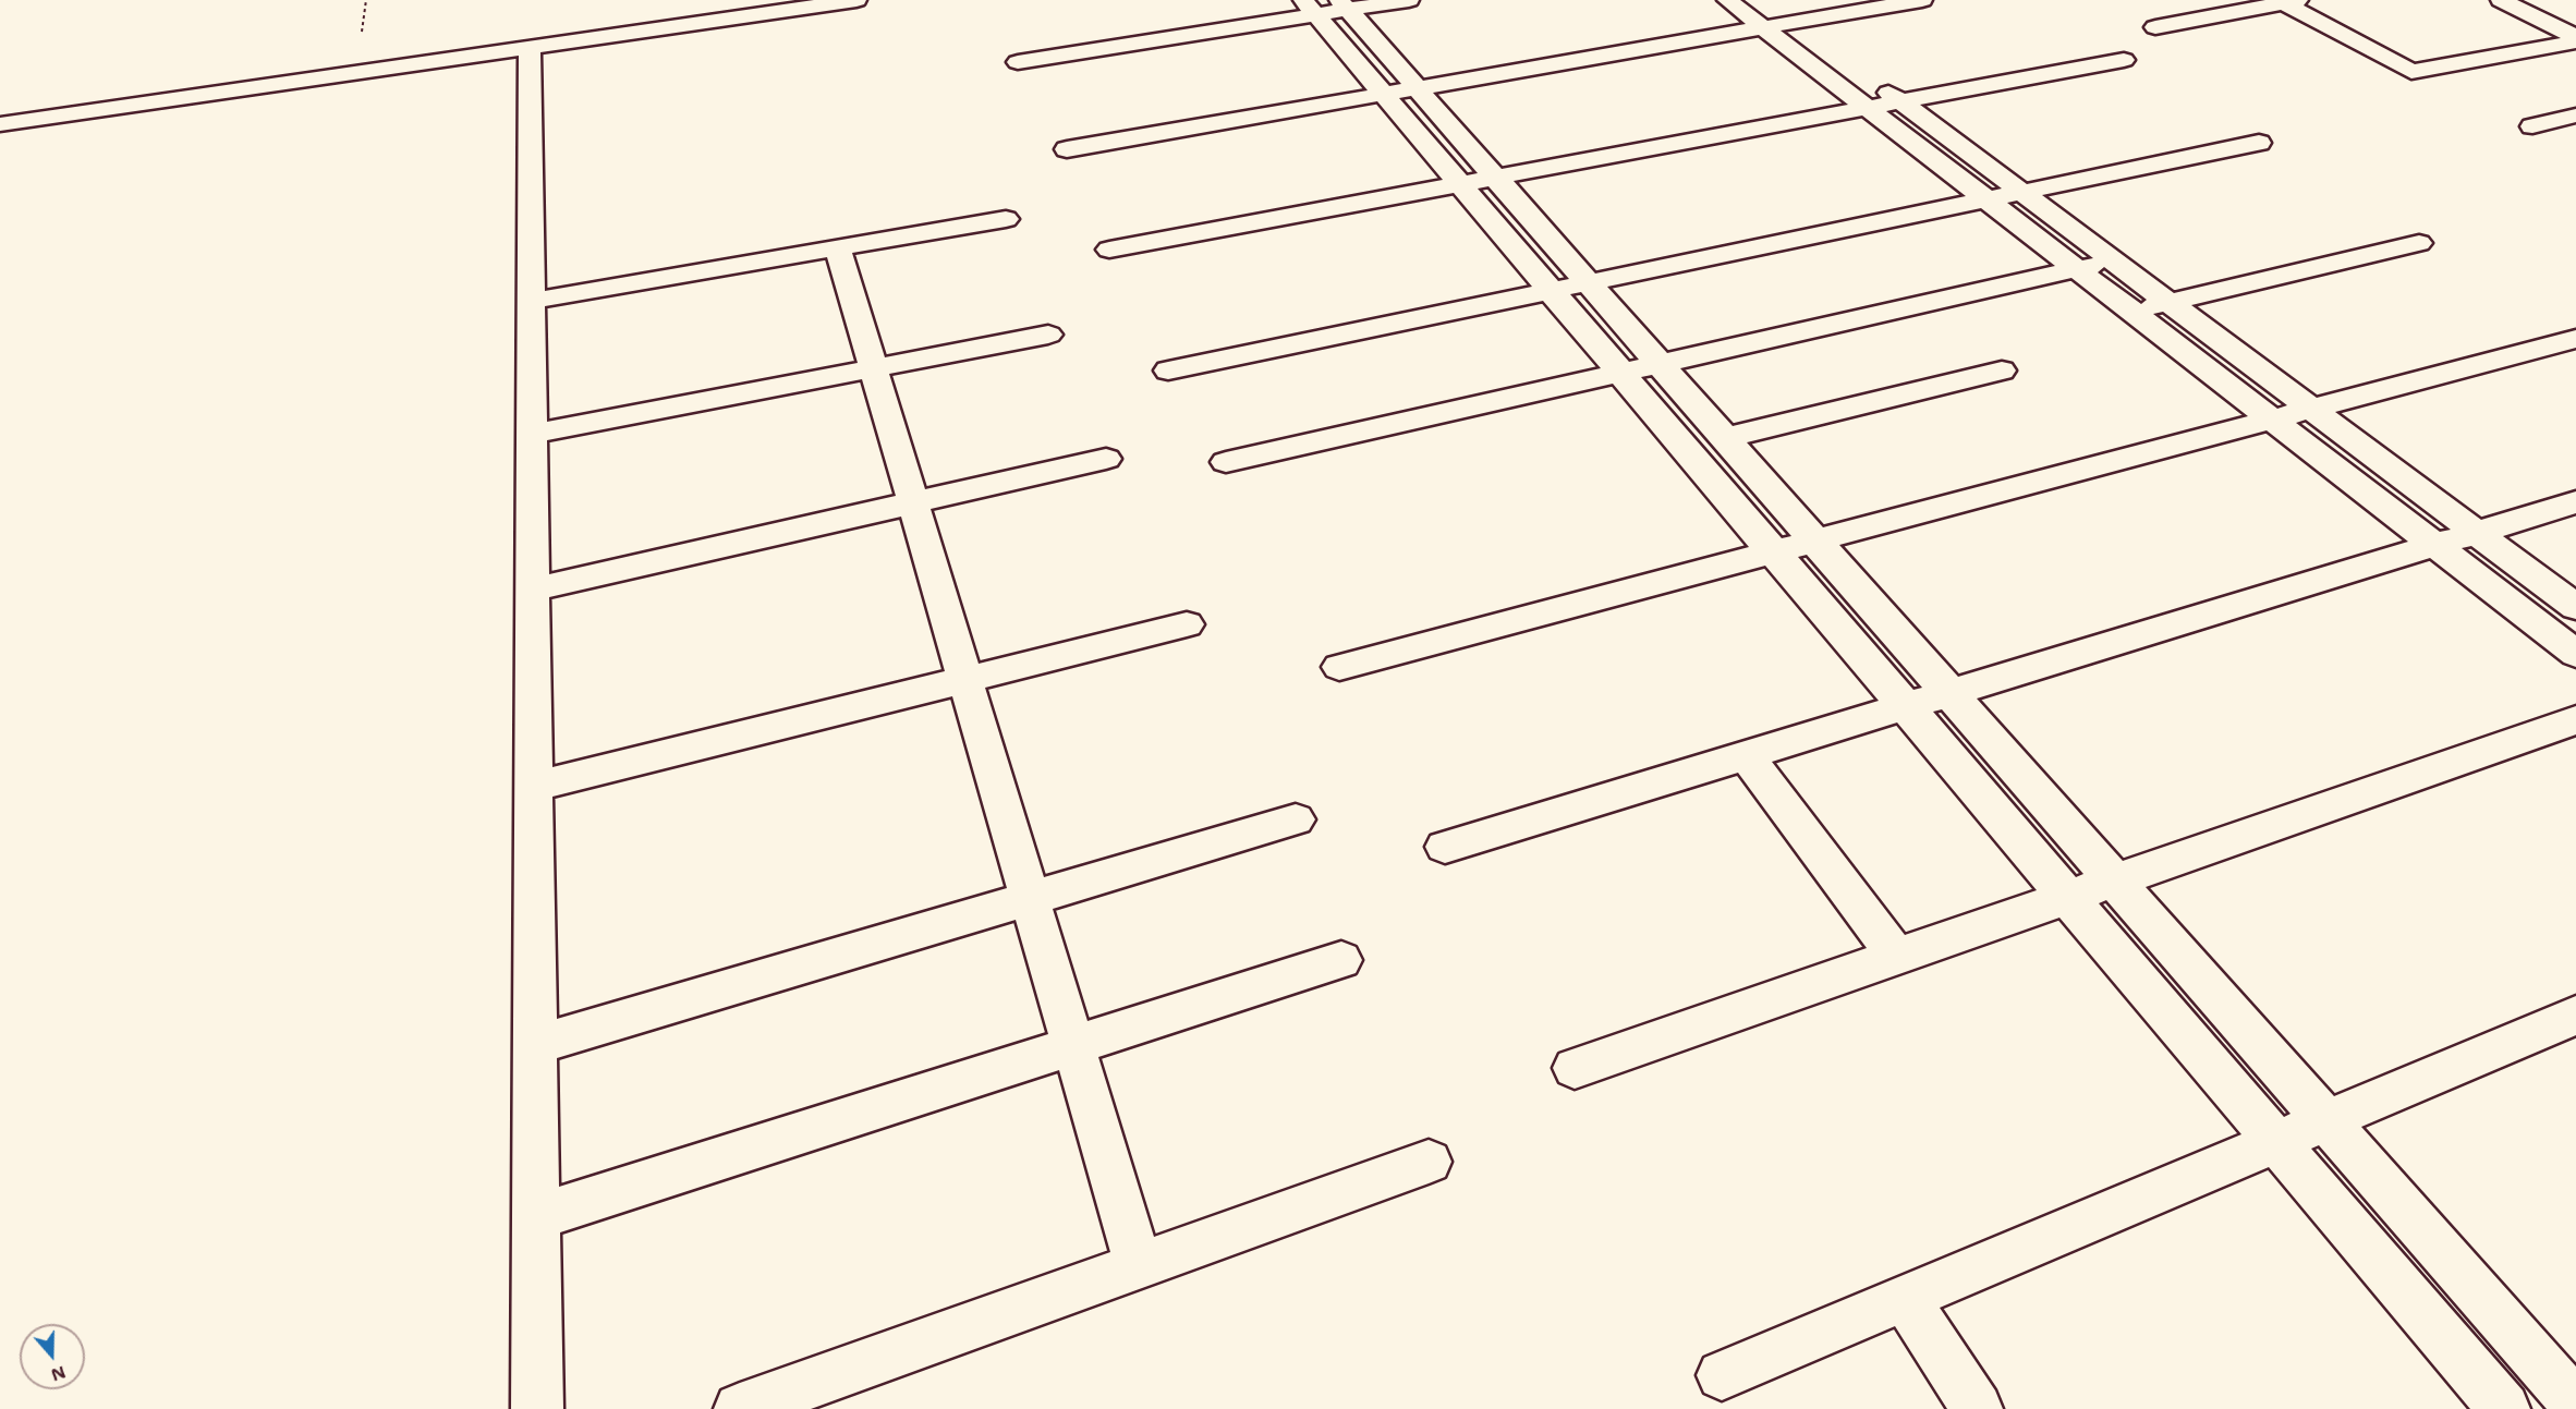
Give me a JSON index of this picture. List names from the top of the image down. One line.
{"north":"bottom"}
